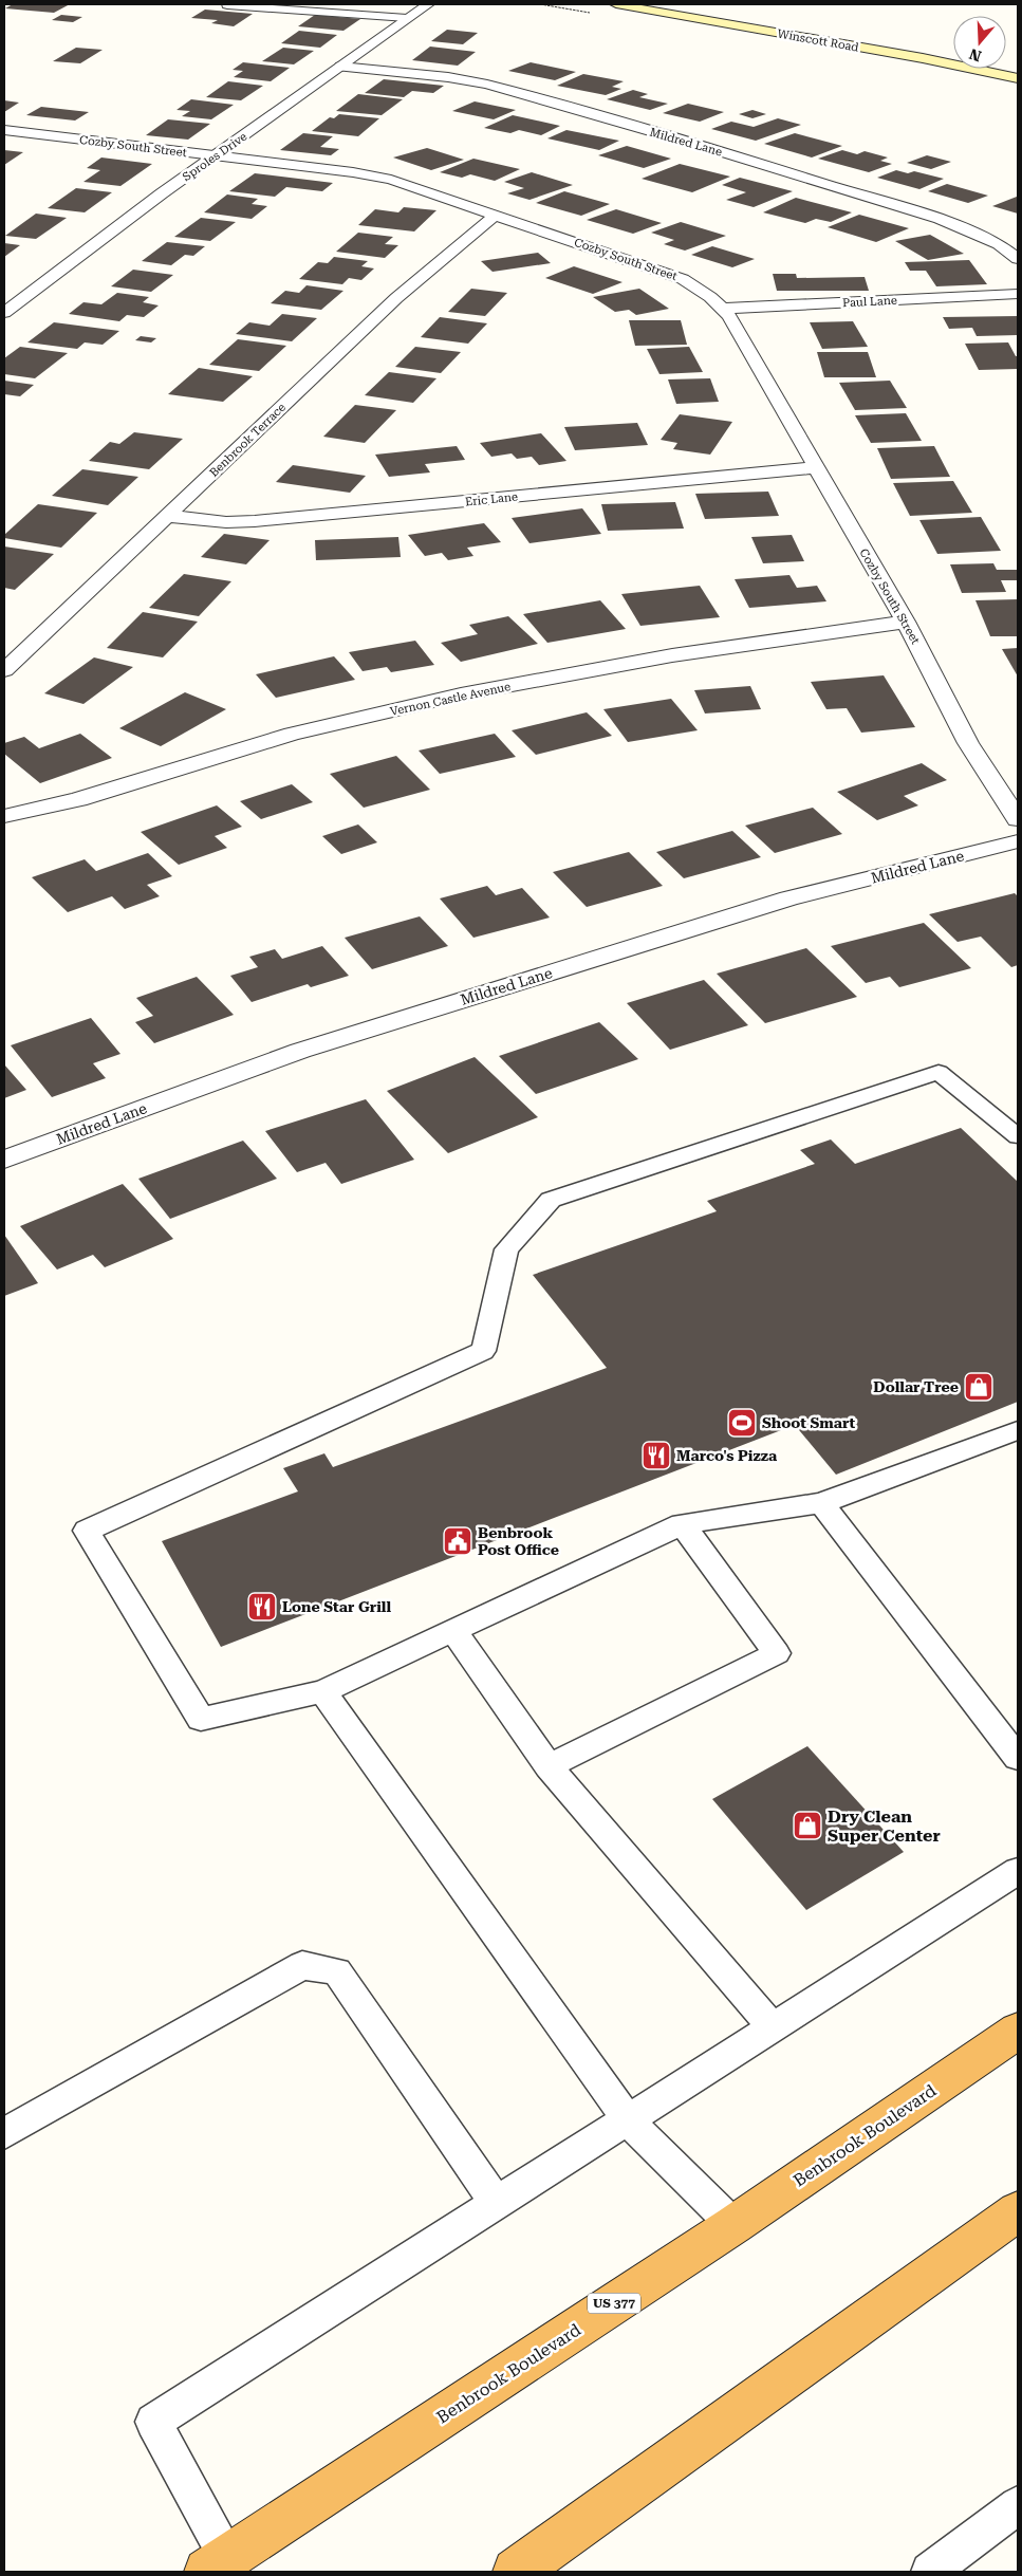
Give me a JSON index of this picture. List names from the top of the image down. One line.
{"streets":{"highway":["Benbrook Boulevard","US 377"],"main road":["Winscott Road"],"street":["Mildred Lane","Cozby South Street","Sproles Drive","Paul Lane","Benbrook Terrace","Eric Lane","Vernon Castle Avenue"]},"crossings":[["Mildred Lane","Sproles Drive"],["Cozby South Street","Sproles Drive"],["Cozby South Street","Paul Lane"],["Cozby South Street","Benbrook Terrace"],["Cozby South Street","Eric Lane"],["Cozby South Street","Vernon Castle Avenue"],["Benbrook Terrace","Eric Lane"]],"places":{"shop":["Dollar Tree","Dry Clean Super Center"],"sports":["Shoot Smart"],"restaurant":["Marco's Pizza","Lone Star Grill"],"public building":["Benbrook Post Office"]},"north":"bottom"}
